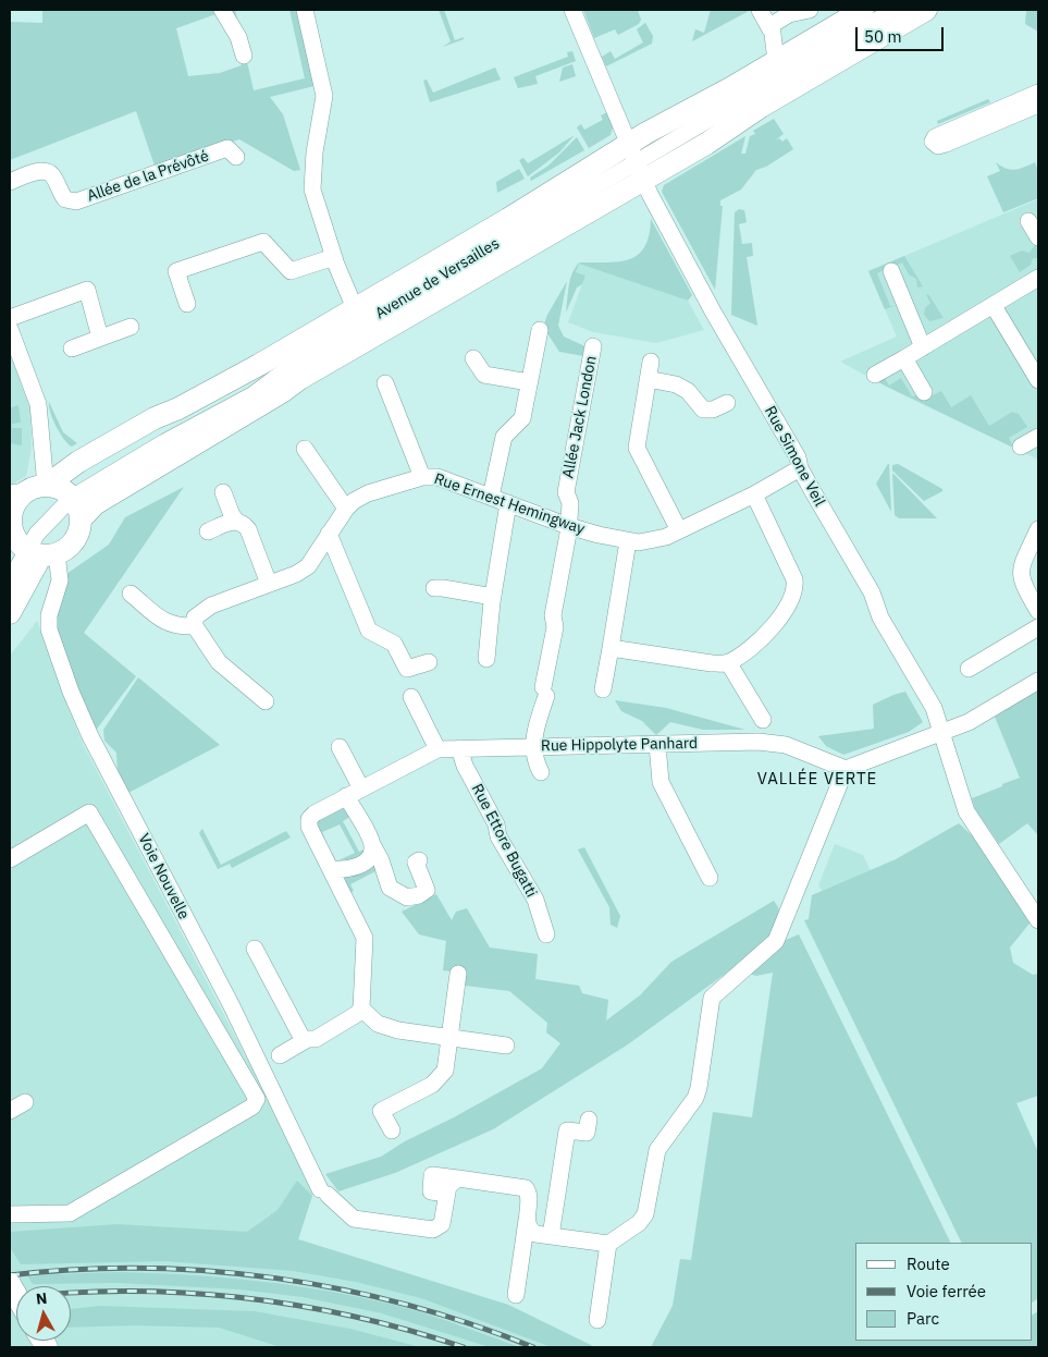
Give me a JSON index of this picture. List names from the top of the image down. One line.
{"streets":{"main road":["Avenue de Versailles"],"street":["Allée de la Prévôté","Allée Jack London","Rue Simone Veil","Rue Ernest Hemingway","Rue Hippolyte Panhard","Rue Ettore Bugatti","Voie Nouvelle"]},"crossings":[["Avenue de Versailles","Rue Simone Veil"],["Avenue de Versailles","Voie Nouvelle"],["Allée Jack London","Rue Hippolyte Panhard"],["Rue Simone Veil","Rue Ernest Hemingway"],["Rue Hippolyte Panhard","Rue Ettore Bugatti"]],"districts":["VALLÉE VERTE"],"legend":["Route","Voie ferrée","Parc"],"scale_bar":"50 m","north":"top"}
